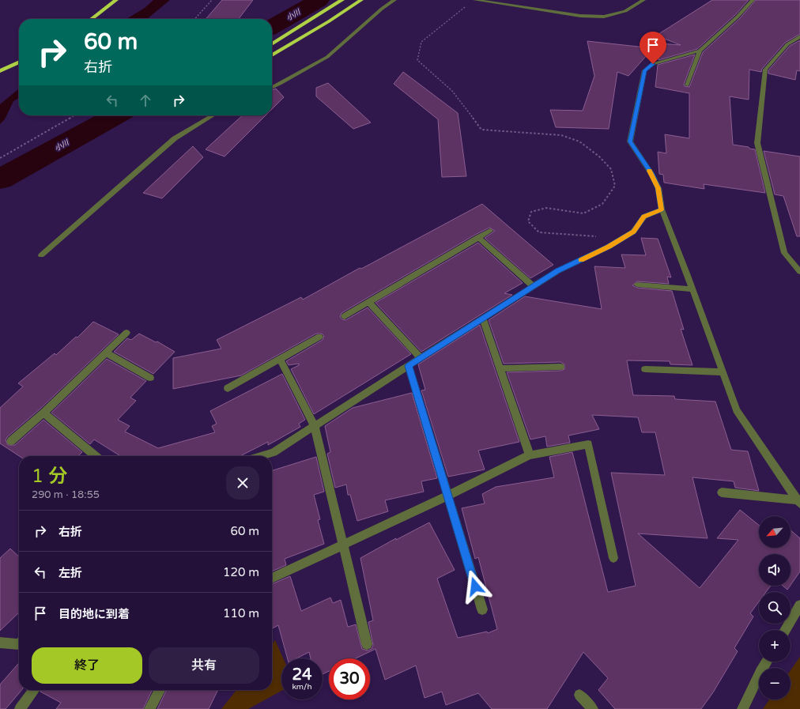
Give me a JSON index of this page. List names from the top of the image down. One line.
{"water":["小川"],"north":"bottom left","page":{"turn":["60 m","右折"],"heading":["1 分","290 m · 18:55"],"list":[{"name":"右折","value":"60 m"},{"name":"左折","value":"120 m"},{"name":"目的地に到着","value":"110 m"}],"map_buttons":["+","−"],"buttons":["終了","共有"],"speed":"24 km/h","limit":"30"}}
